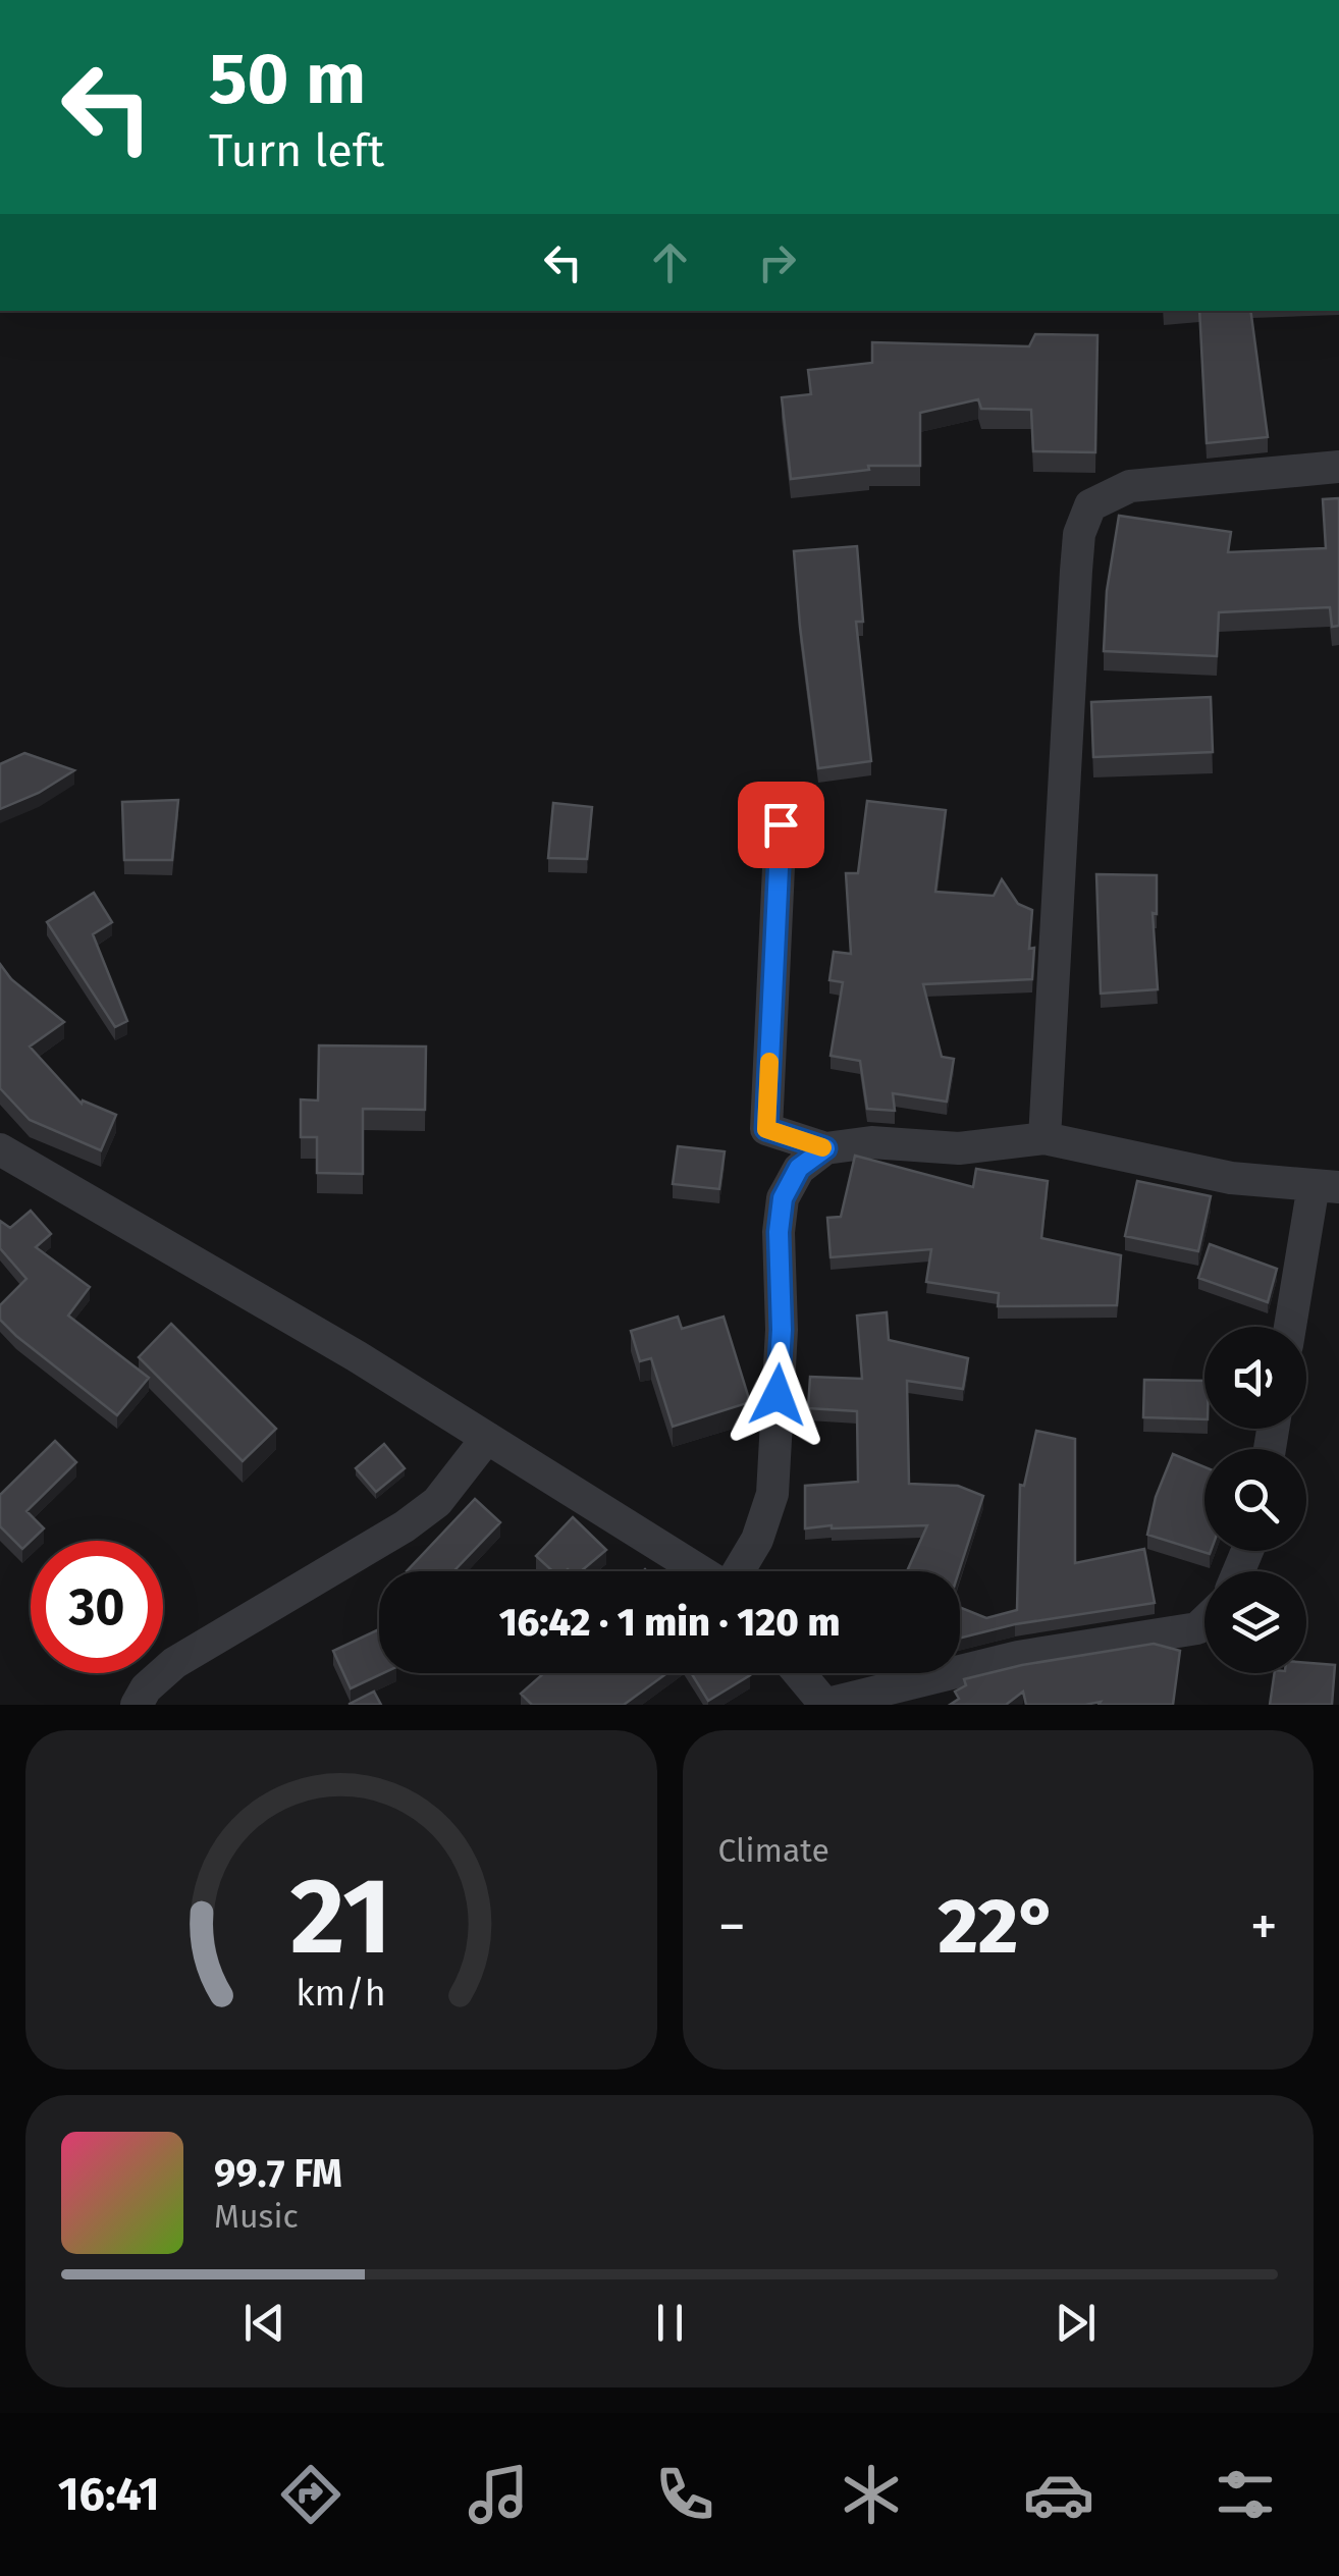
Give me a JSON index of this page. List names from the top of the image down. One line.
{"page":{"turn":["50 m","Turn left"],"limit":"30","trip":"16:42 · 1 min · 120 m","tile":"Climate","heat":["−","22°","+"],"song":["99.7 FM","Music"],"tabs":"16:41","gauge":["21","km/h"]}}
